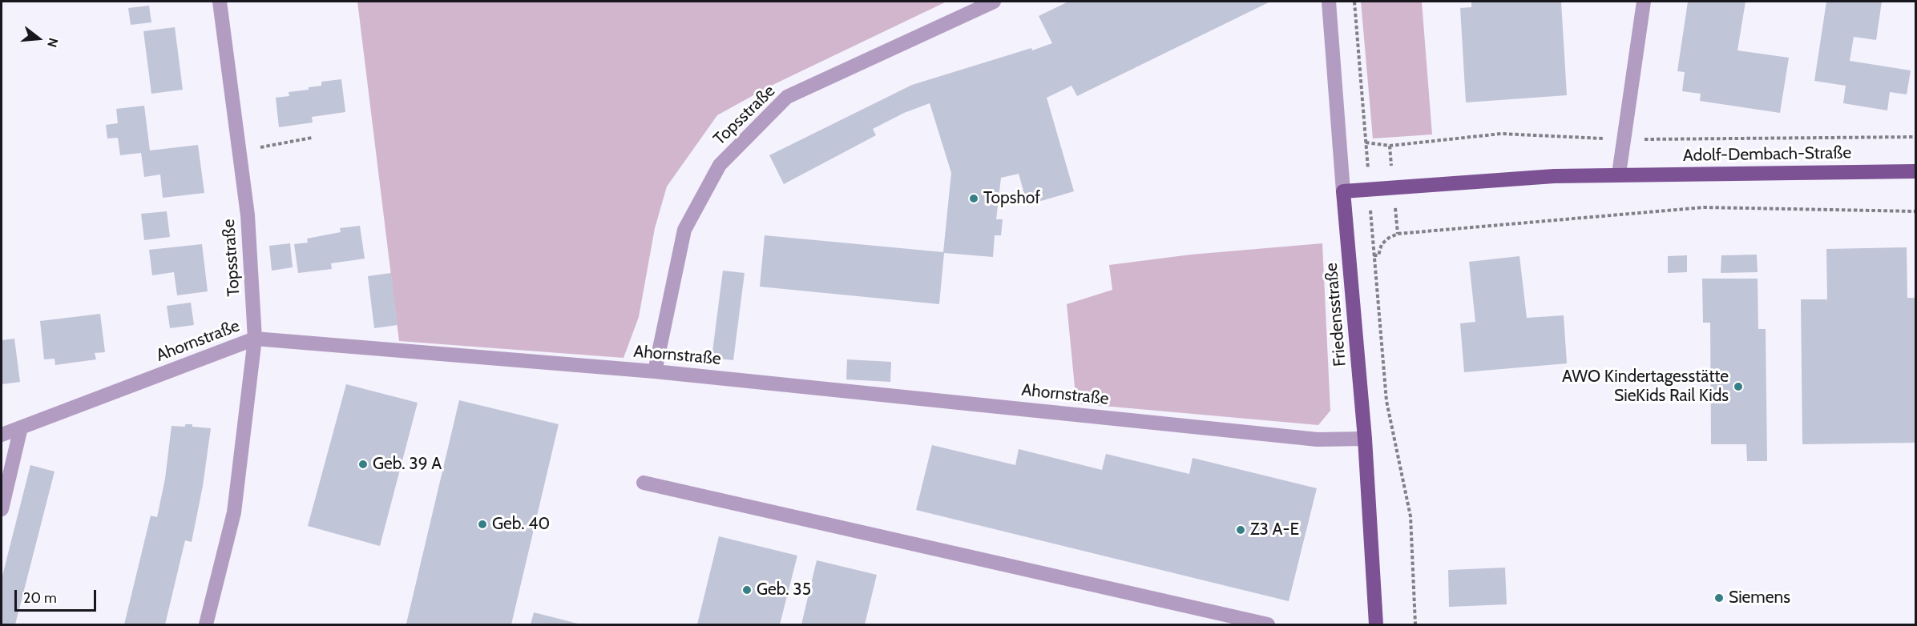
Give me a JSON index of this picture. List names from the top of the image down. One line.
{"streets":{"main road":["Adolf-Dembach-Straße","Friedensstraße"],"street":["Topsstraße","Ahornstraße"]},"crossings":[["Topsstraße","Ahornstraße"],["Adolf-Dembach-Straße","Friedensstraße"],["Friedensstraße","Ahornstraße"]],"places":["Topshof","AWO Kindertagesstätte SieKids Rail Kids","Geb. 39 A","Geb. 40","Z3 A-E","Geb. 35","Siemens"],"scale_bar":"20 m","north":"right"}
